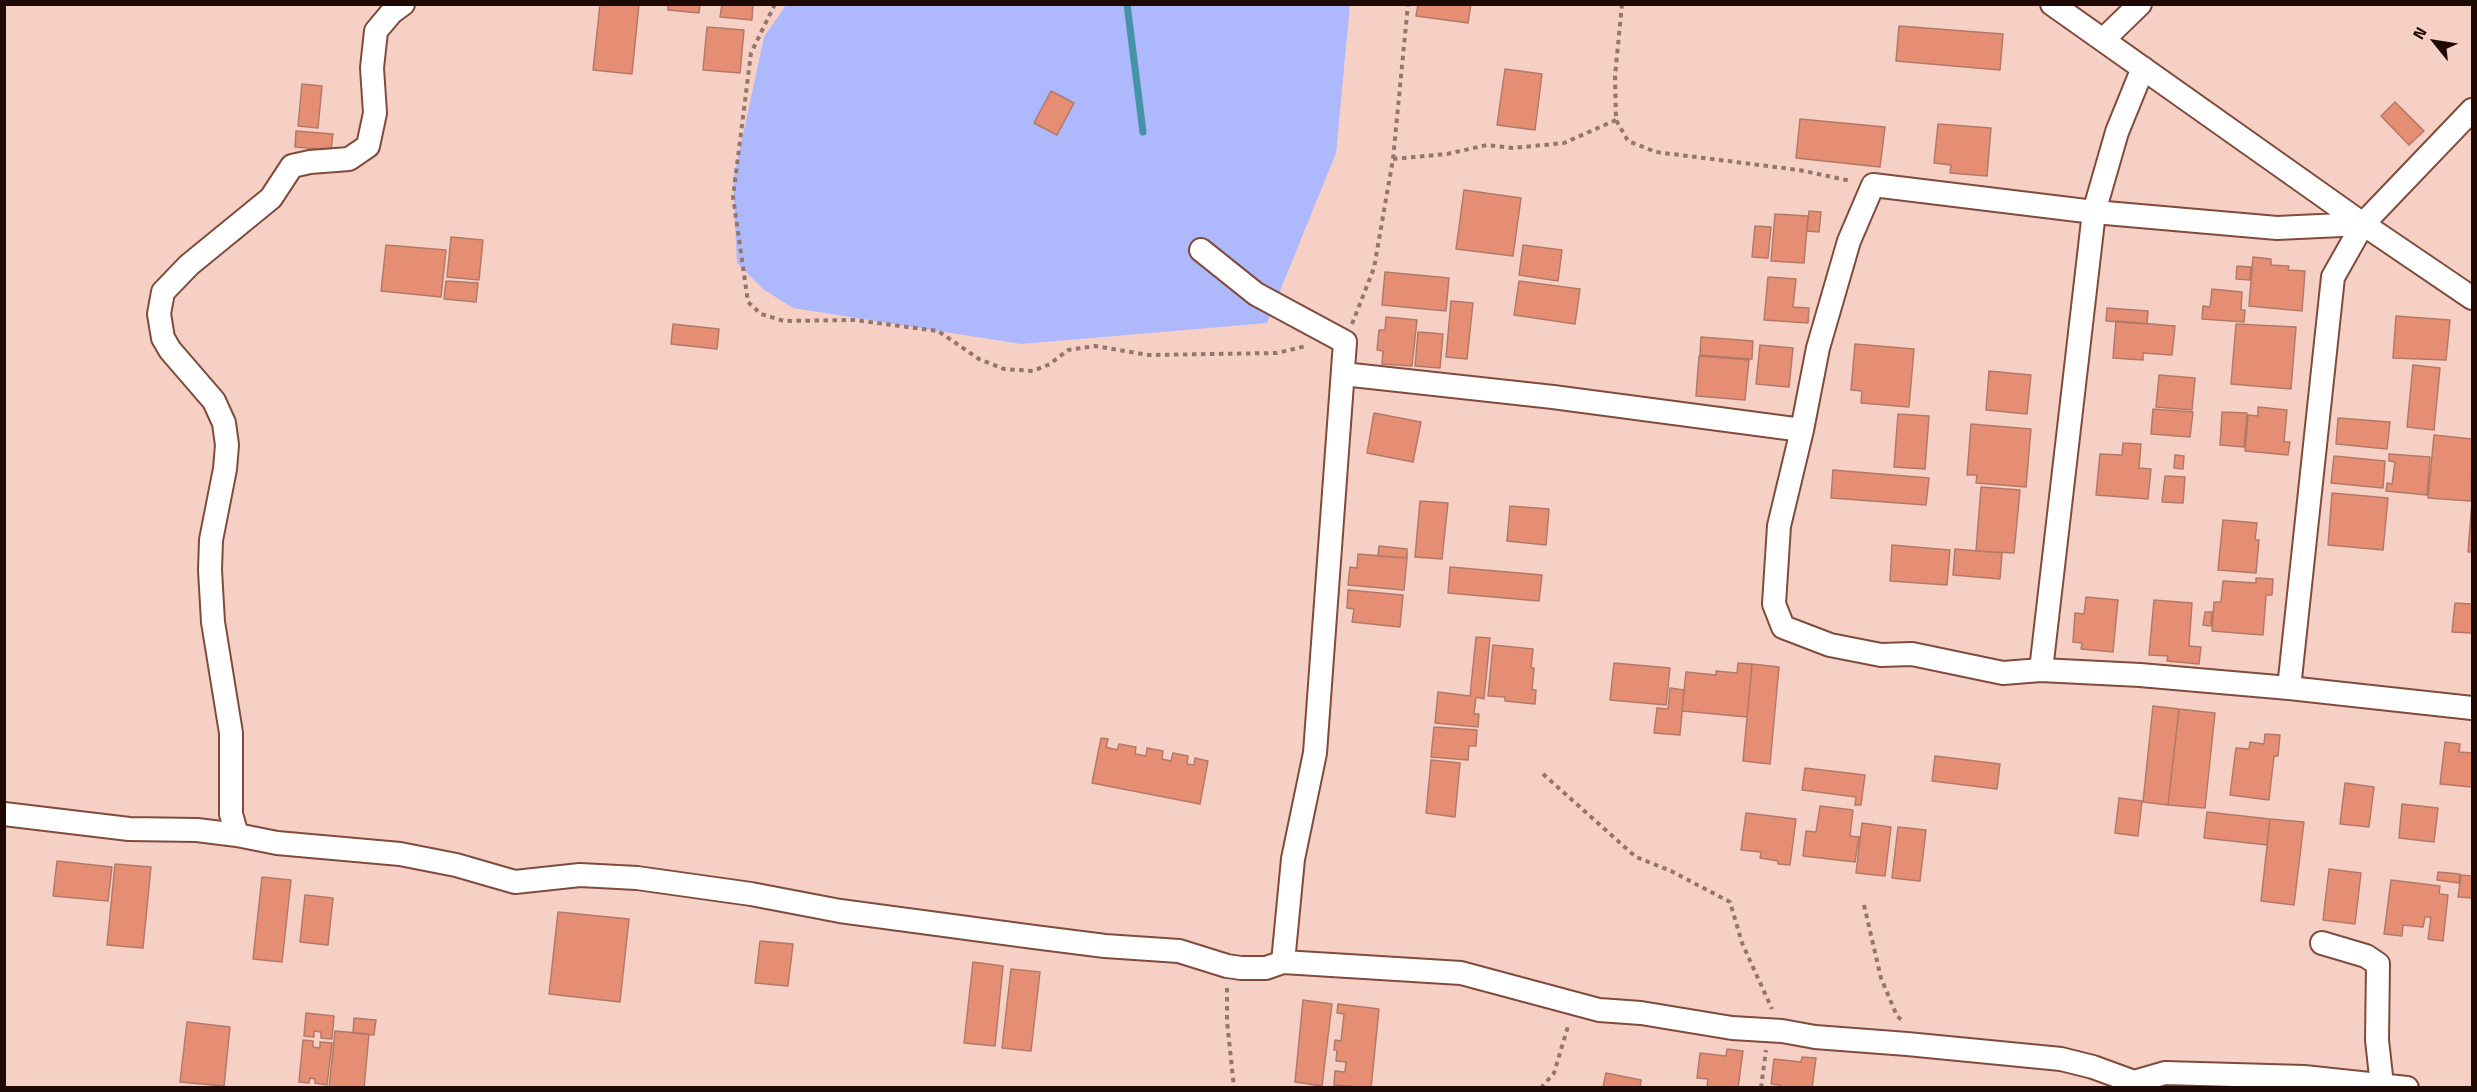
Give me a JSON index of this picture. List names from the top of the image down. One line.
{"north":"top left"}
